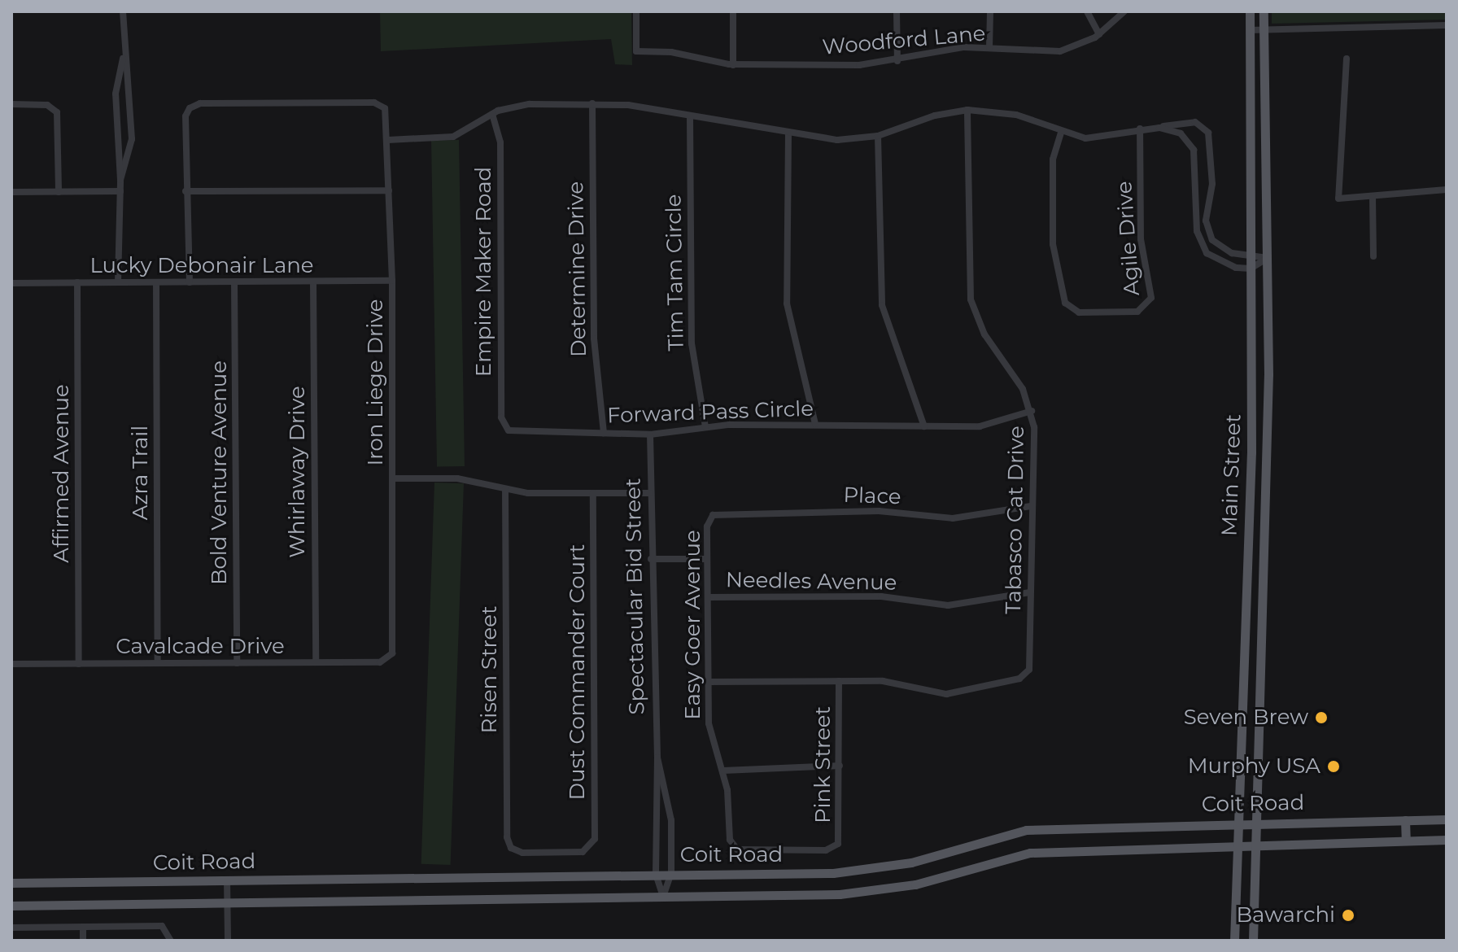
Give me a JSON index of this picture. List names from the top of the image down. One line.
{"streets":{"main road":["Main Street","Coit Road"],"street":["Woodford Lane","Agile Drive","Lucky Debonair Lane","Determine Drive","Empire Maker Road","Tim Tam Circle","Iron Liege Drive","Forward Pass Circle","Whirlaway Drive","Azra Trail","Bold Venture Avenue","Affirmed Avenue","Place","Tabasco Cat Drive","Needles Avenue","Spectacular Bid Street","Easy Goer Avenue","Cavalcade Drive","Risen Street","Dust Commander Court","Pink Street"]},"crossings":[["Lucky Debonair Lane","Iron Liege Drive"],["Lucky Debonair Lane","Whirlaway Drive"],["Lucky Debonair Lane","Azra Trail"],["Lucky Debonair Lane","Bold Venture Avenue"],["Lucky Debonair Lane","Affirmed Avenue"],["Determine Drive","Forward Pass Circle"],["Empire Maker Road","Forward Pass Circle"],["Tim Tam Circle","Forward Pass Circle"],["Iron Liege Drive","Cavalcade Drive"],["Forward Pass Circle","Tabasco Cat Drive"],["Forward Pass Circle","Spectacular Bid Street"],["Whirlaway Drive","Cavalcade Drive"],["Azra Trail","Cavalcade Drive"],["Bold Venture Avenue","Cavalcade Drive"],["Affirmed Avenue","Cavalcade Drive"],["Main Street","Coit Road"],["Place","Tabasco Cat Drive"],["Place","Easy Goer Avenue"],["Tabasco Cat Drive","Needles Avenue"],["Tabasco Cat Drive","Pink Street"],["Needles Avenue","Easy Goer Avenue"],["Spectacular Bid Street","Coit Road"],["Easy Goer Avenue","Pink Street"],["Risen Street","Dust Commander Court"]],"places":["Seven Brew","Murphy USA","Bawarchi"]}
